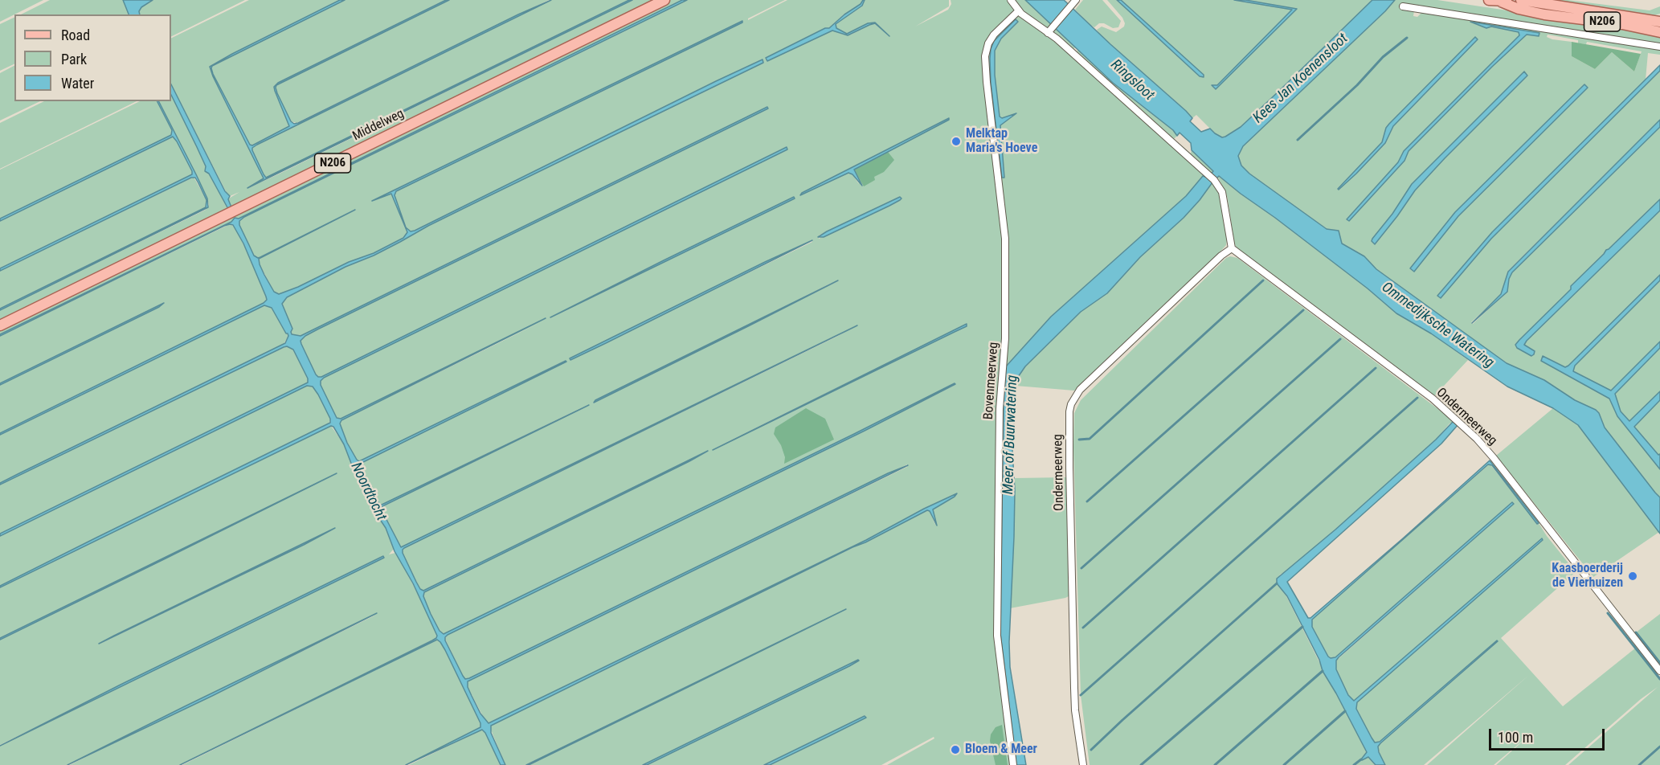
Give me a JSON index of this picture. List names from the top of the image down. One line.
{"streets":{"main road":["N206","Middelweg"],"street":["Bovenmeerweg","Ondermeerweg"]},"water":["Kees Jan Koenensloot","Ringsloot","Ommedijksche Watering","Meer of Buurwatering","Noordtocht"],"places":["Melktap Maria's Hoeve","Kaasboerderij de Vierhuizen","Bloem & Meer"],"legend":["Road","Park","Water"],"scale_bar":"100 m"}
